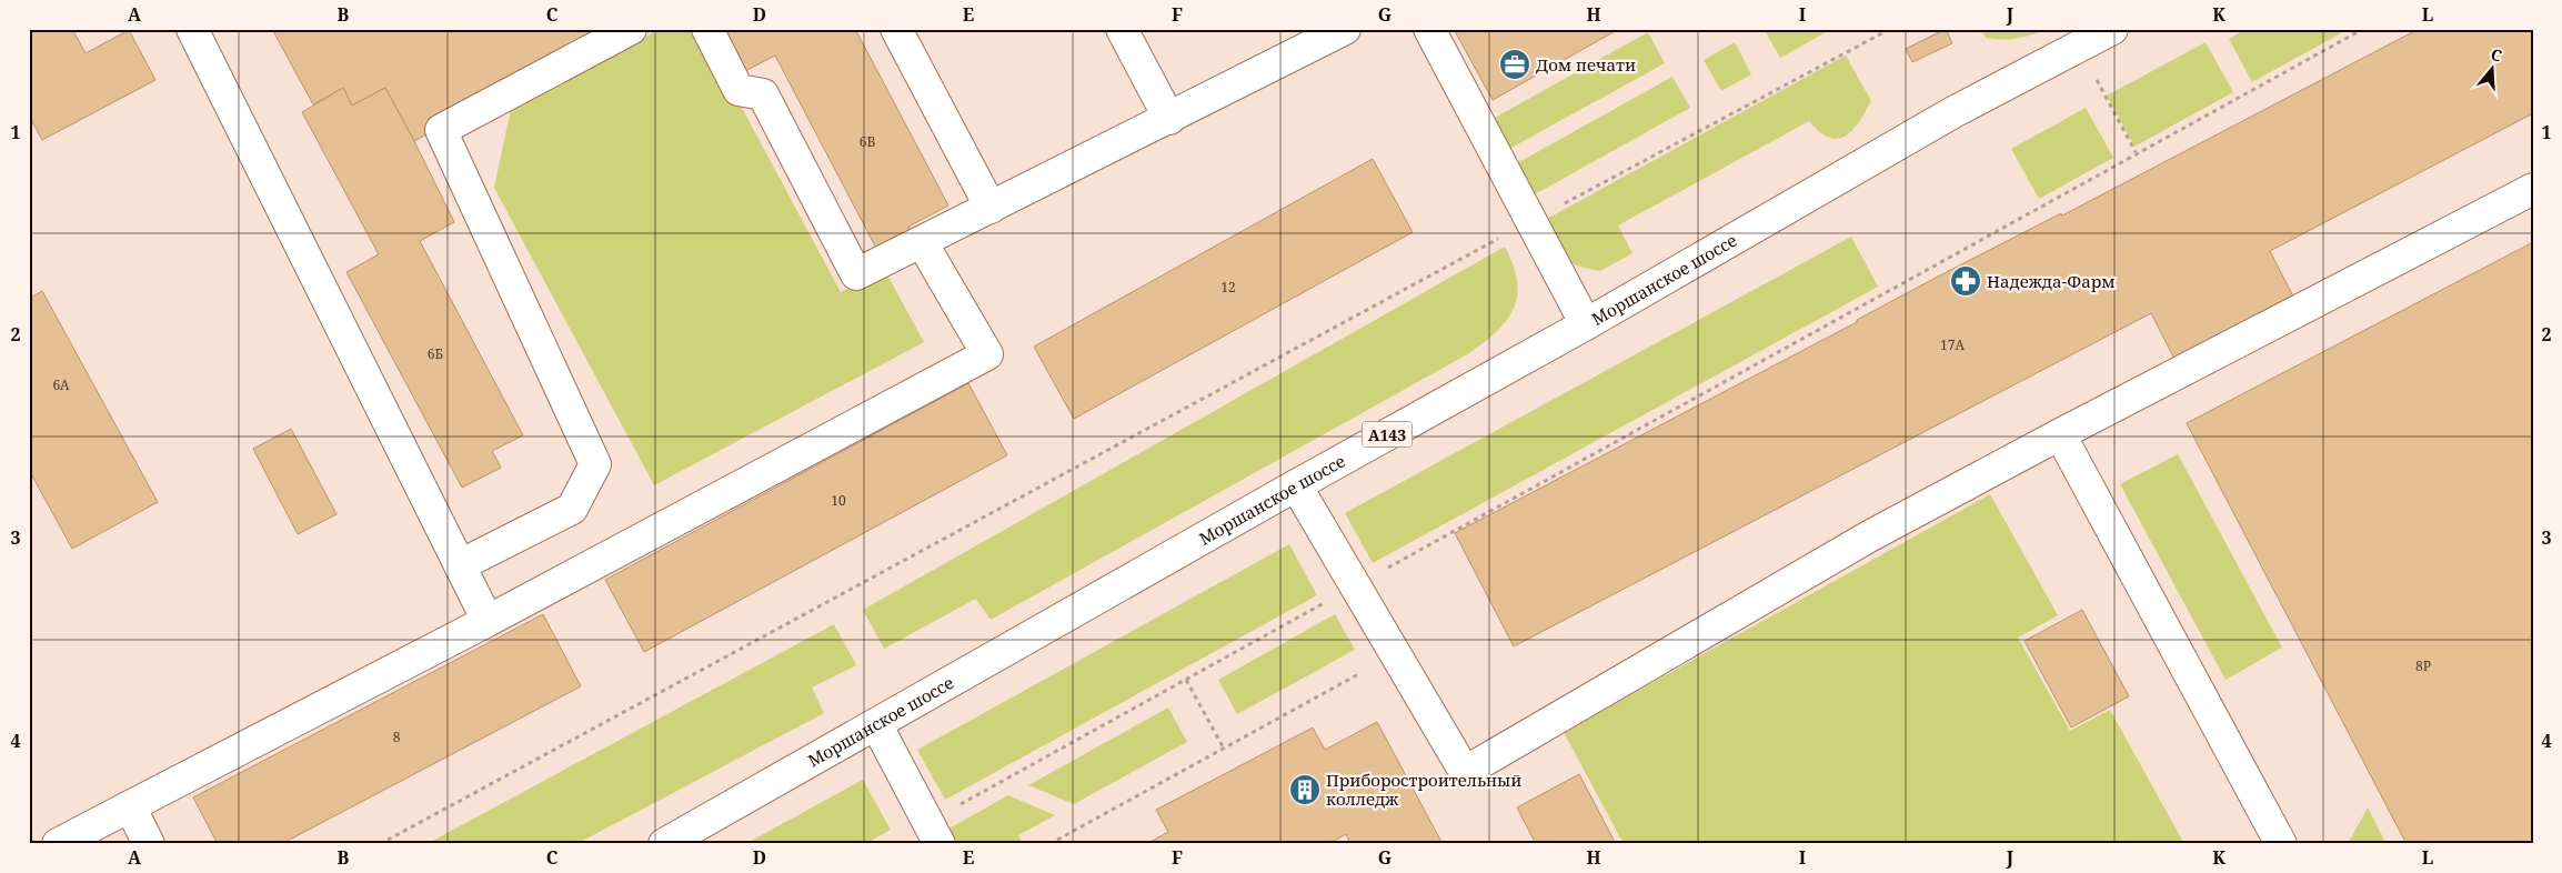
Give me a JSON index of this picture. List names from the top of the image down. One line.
{"streets":{"main road":["Моршанское шоссе","А143"]},"places":{"office":["Дом печати"],"pharmacy":["Надежда-Фарм"],"building":["Приборостроительный колледж"]},"house_numbers":["6В","12","17А","6Б","6А","10","8Р","8"],"north":"top","grid":{"columns":["A","B","C","D","E","F","G","H","I","J","K","L"],"rows":["1","2","3","4"]}}
